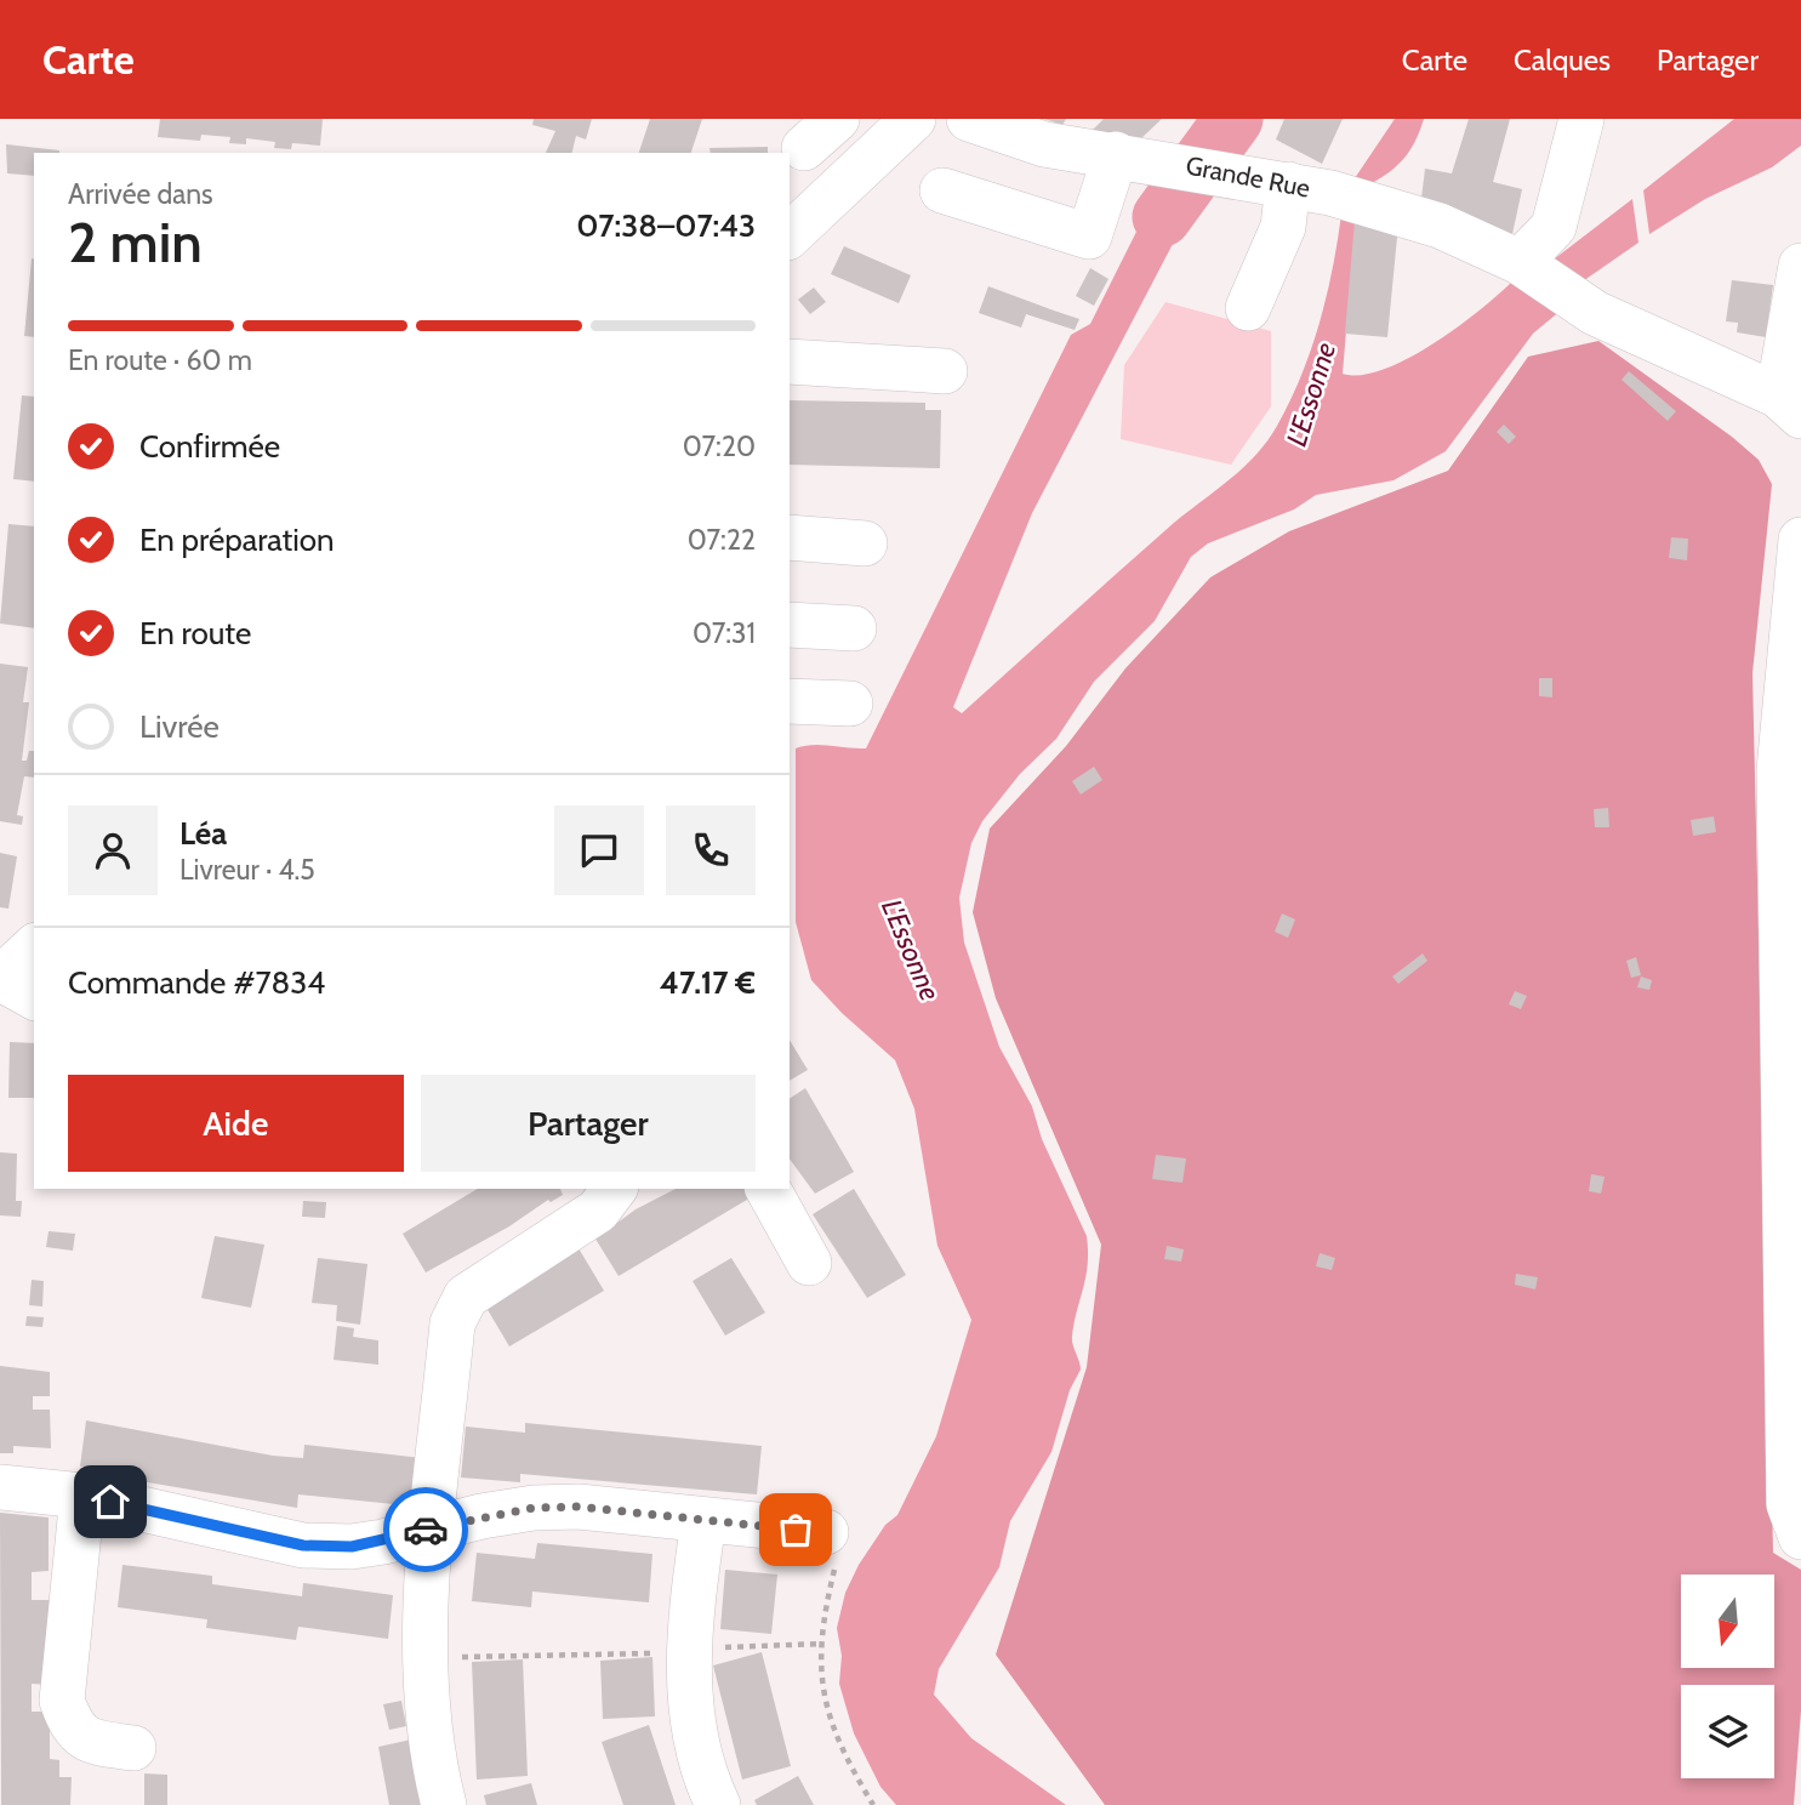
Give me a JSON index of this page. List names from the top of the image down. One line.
{"streets":{"street":["Grande Rue"]},"water":["L'Essonne"],"north":"bottom","page":{"header":"Carte","nav":["Carte","Calques","Partager"],"heading":["2 min","Arrivée dans","07:38–07:43"],"panel":["Léa","Livreur · 4.5","Commande #7834","47.17 €"],"bar":"En route · 60 m","list":[["Confirmée","07:20"],["En préparation","07:22"],["En route","07:31"],"Livrée"],"buttons":["Aide","Partager"]}}
